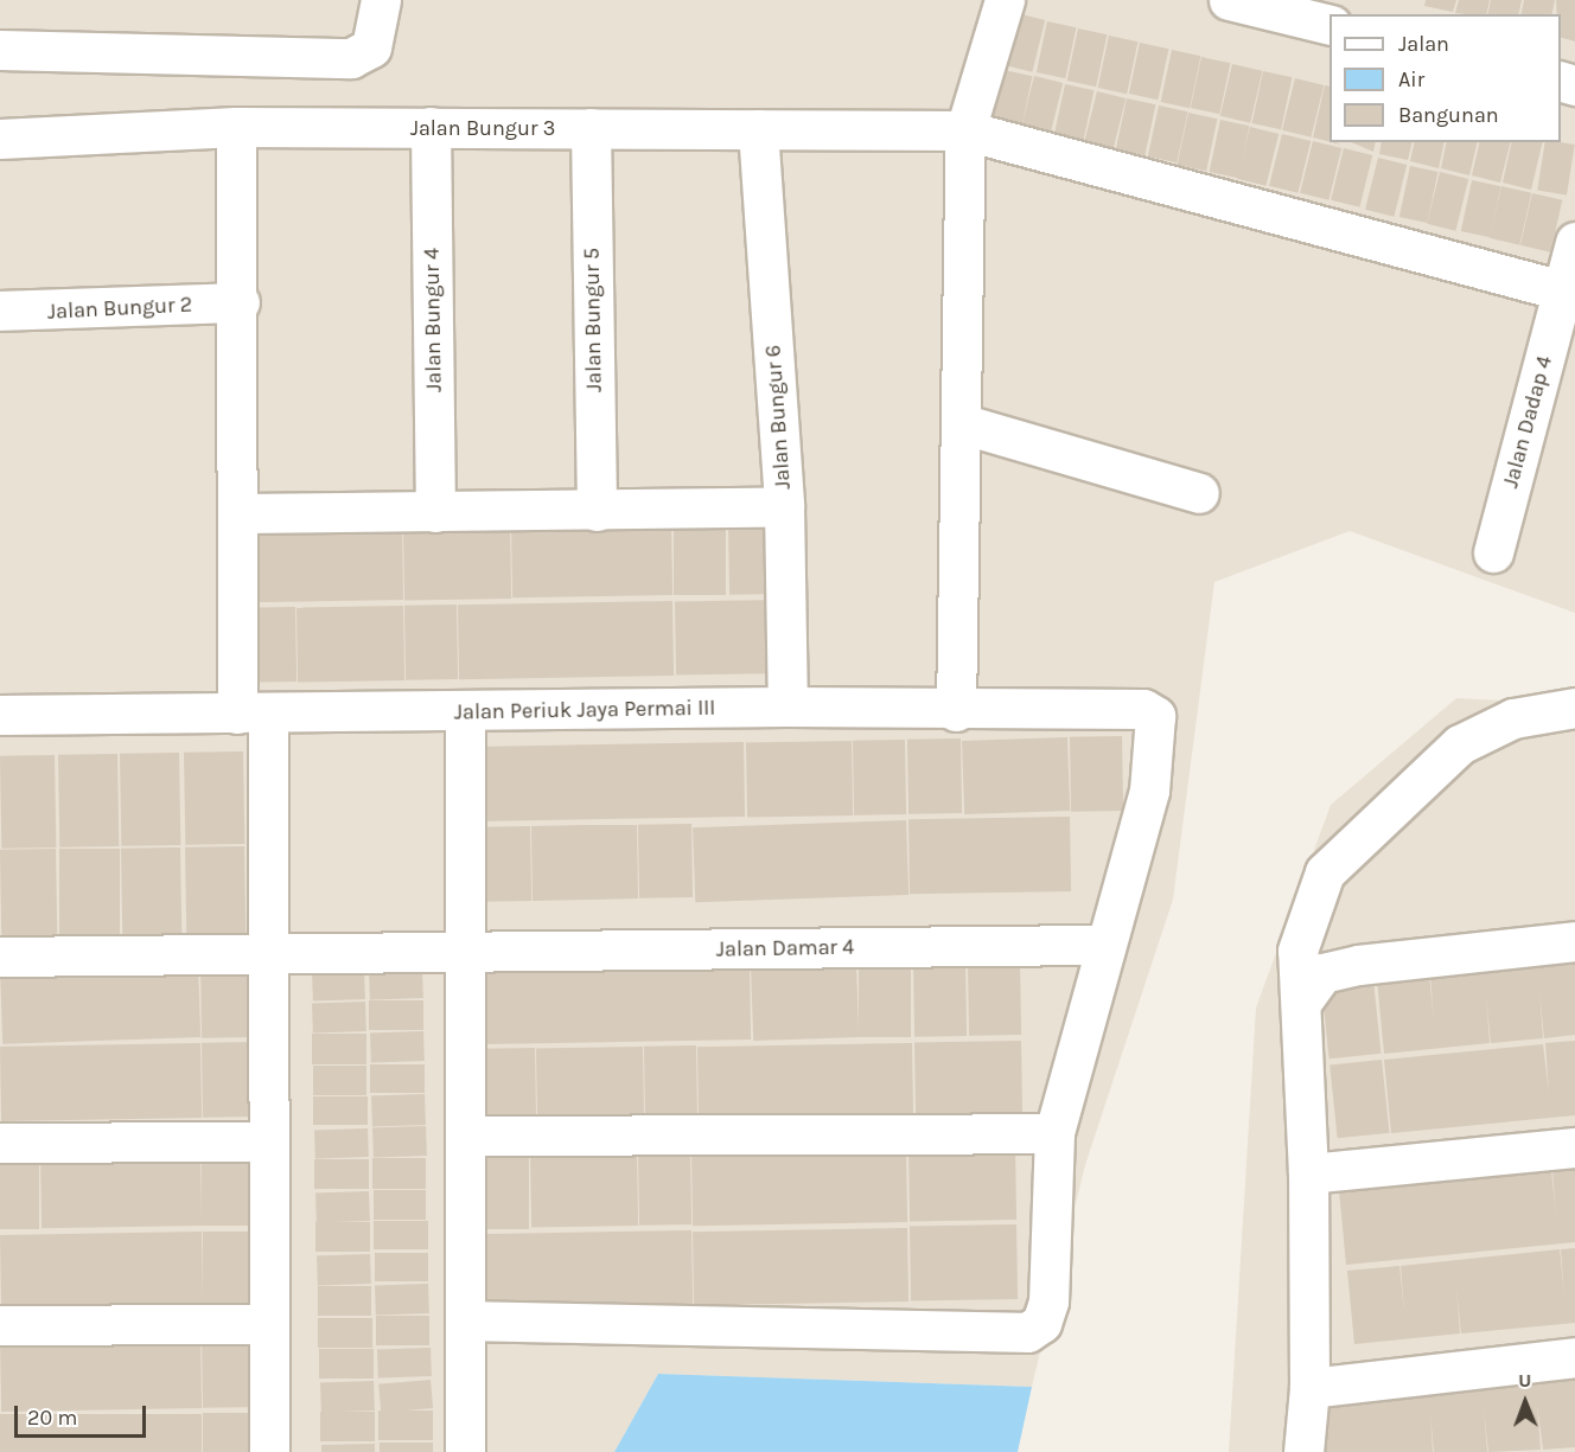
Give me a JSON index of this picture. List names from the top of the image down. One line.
{"streets":{"street":["Jalan Bungur 3","Jalan Bungur 2","Jalan Bungur 4","Jalan Bungur 5","Jalan Bungur 6","Jalan Dadap 4","Jalan Periuk Jaya Permai III","Jalan Damar 4"]},"crossings":[["Jalan Bungur 3","Jalan Bungur 4"],["Jalan Bungur 3","Jalan Bungur 5"],["Jalan Bungur 3","Jalan Bungur 6"],["Jalan Bungur 3","Jalan Dadap 4"],["Jalan Bungur 6","Jalan Periuk Jaya Permai III"],["Jalan Periuk Jaya Permai III","Jalan Damar 4"]],"legend":["Jalan","Air","Bangunan"],"scale_bar":"20 m","north":"top"}
